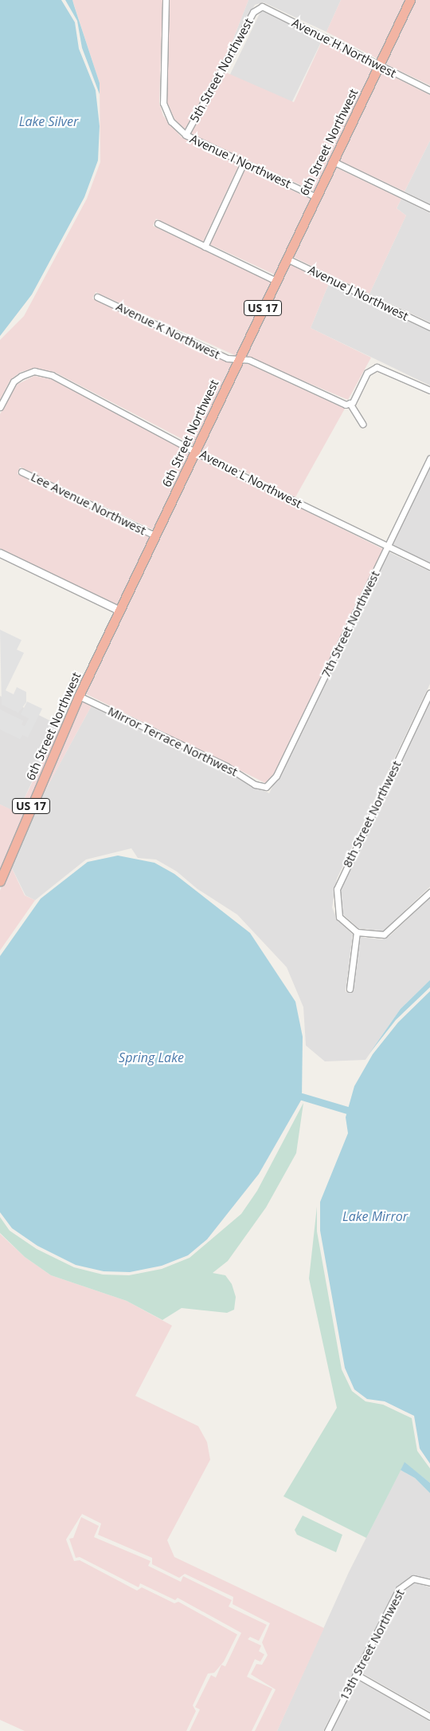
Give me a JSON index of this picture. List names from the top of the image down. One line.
{"streets":{"highway":["6th Street Northwest","US 17"],"street":["Avenue H Northwest","5th Street Northwest","Avenue I Northwest","Avenue J Northwest","Avenue K Northwest","Avenue L Northwest","Lee Avenue Northwest","7th Street Northwest","Mirror Terrace Northwest","8th Street Northwest","13th Street Northwest"]},"crossings":[["Avenue H Northwest","5th Street Northwest"],["Avenue H Northwest","6th Street Northwest"],["5th Street Northwest","Avenue I Northwest"],["6th Street Northwest","Avenue I Northwest"],["6th Street Northwest","Avenue J Northwest"],["6th Street Northwest","Avenue K Northwest"],["6th Street Northwest","Avenue L Northwest"],["6th Street Northwest","Lee Avenue Northwest"],["6th Street Northwest","Mirror Terrace Northwest"],["Avenue L Northwest","7th Street Northwest"],["7th Street Northwest","Mirror Terrace Northwest"]],"water":["Lake Silver","Spring Lake","Lake Mirror"]}
